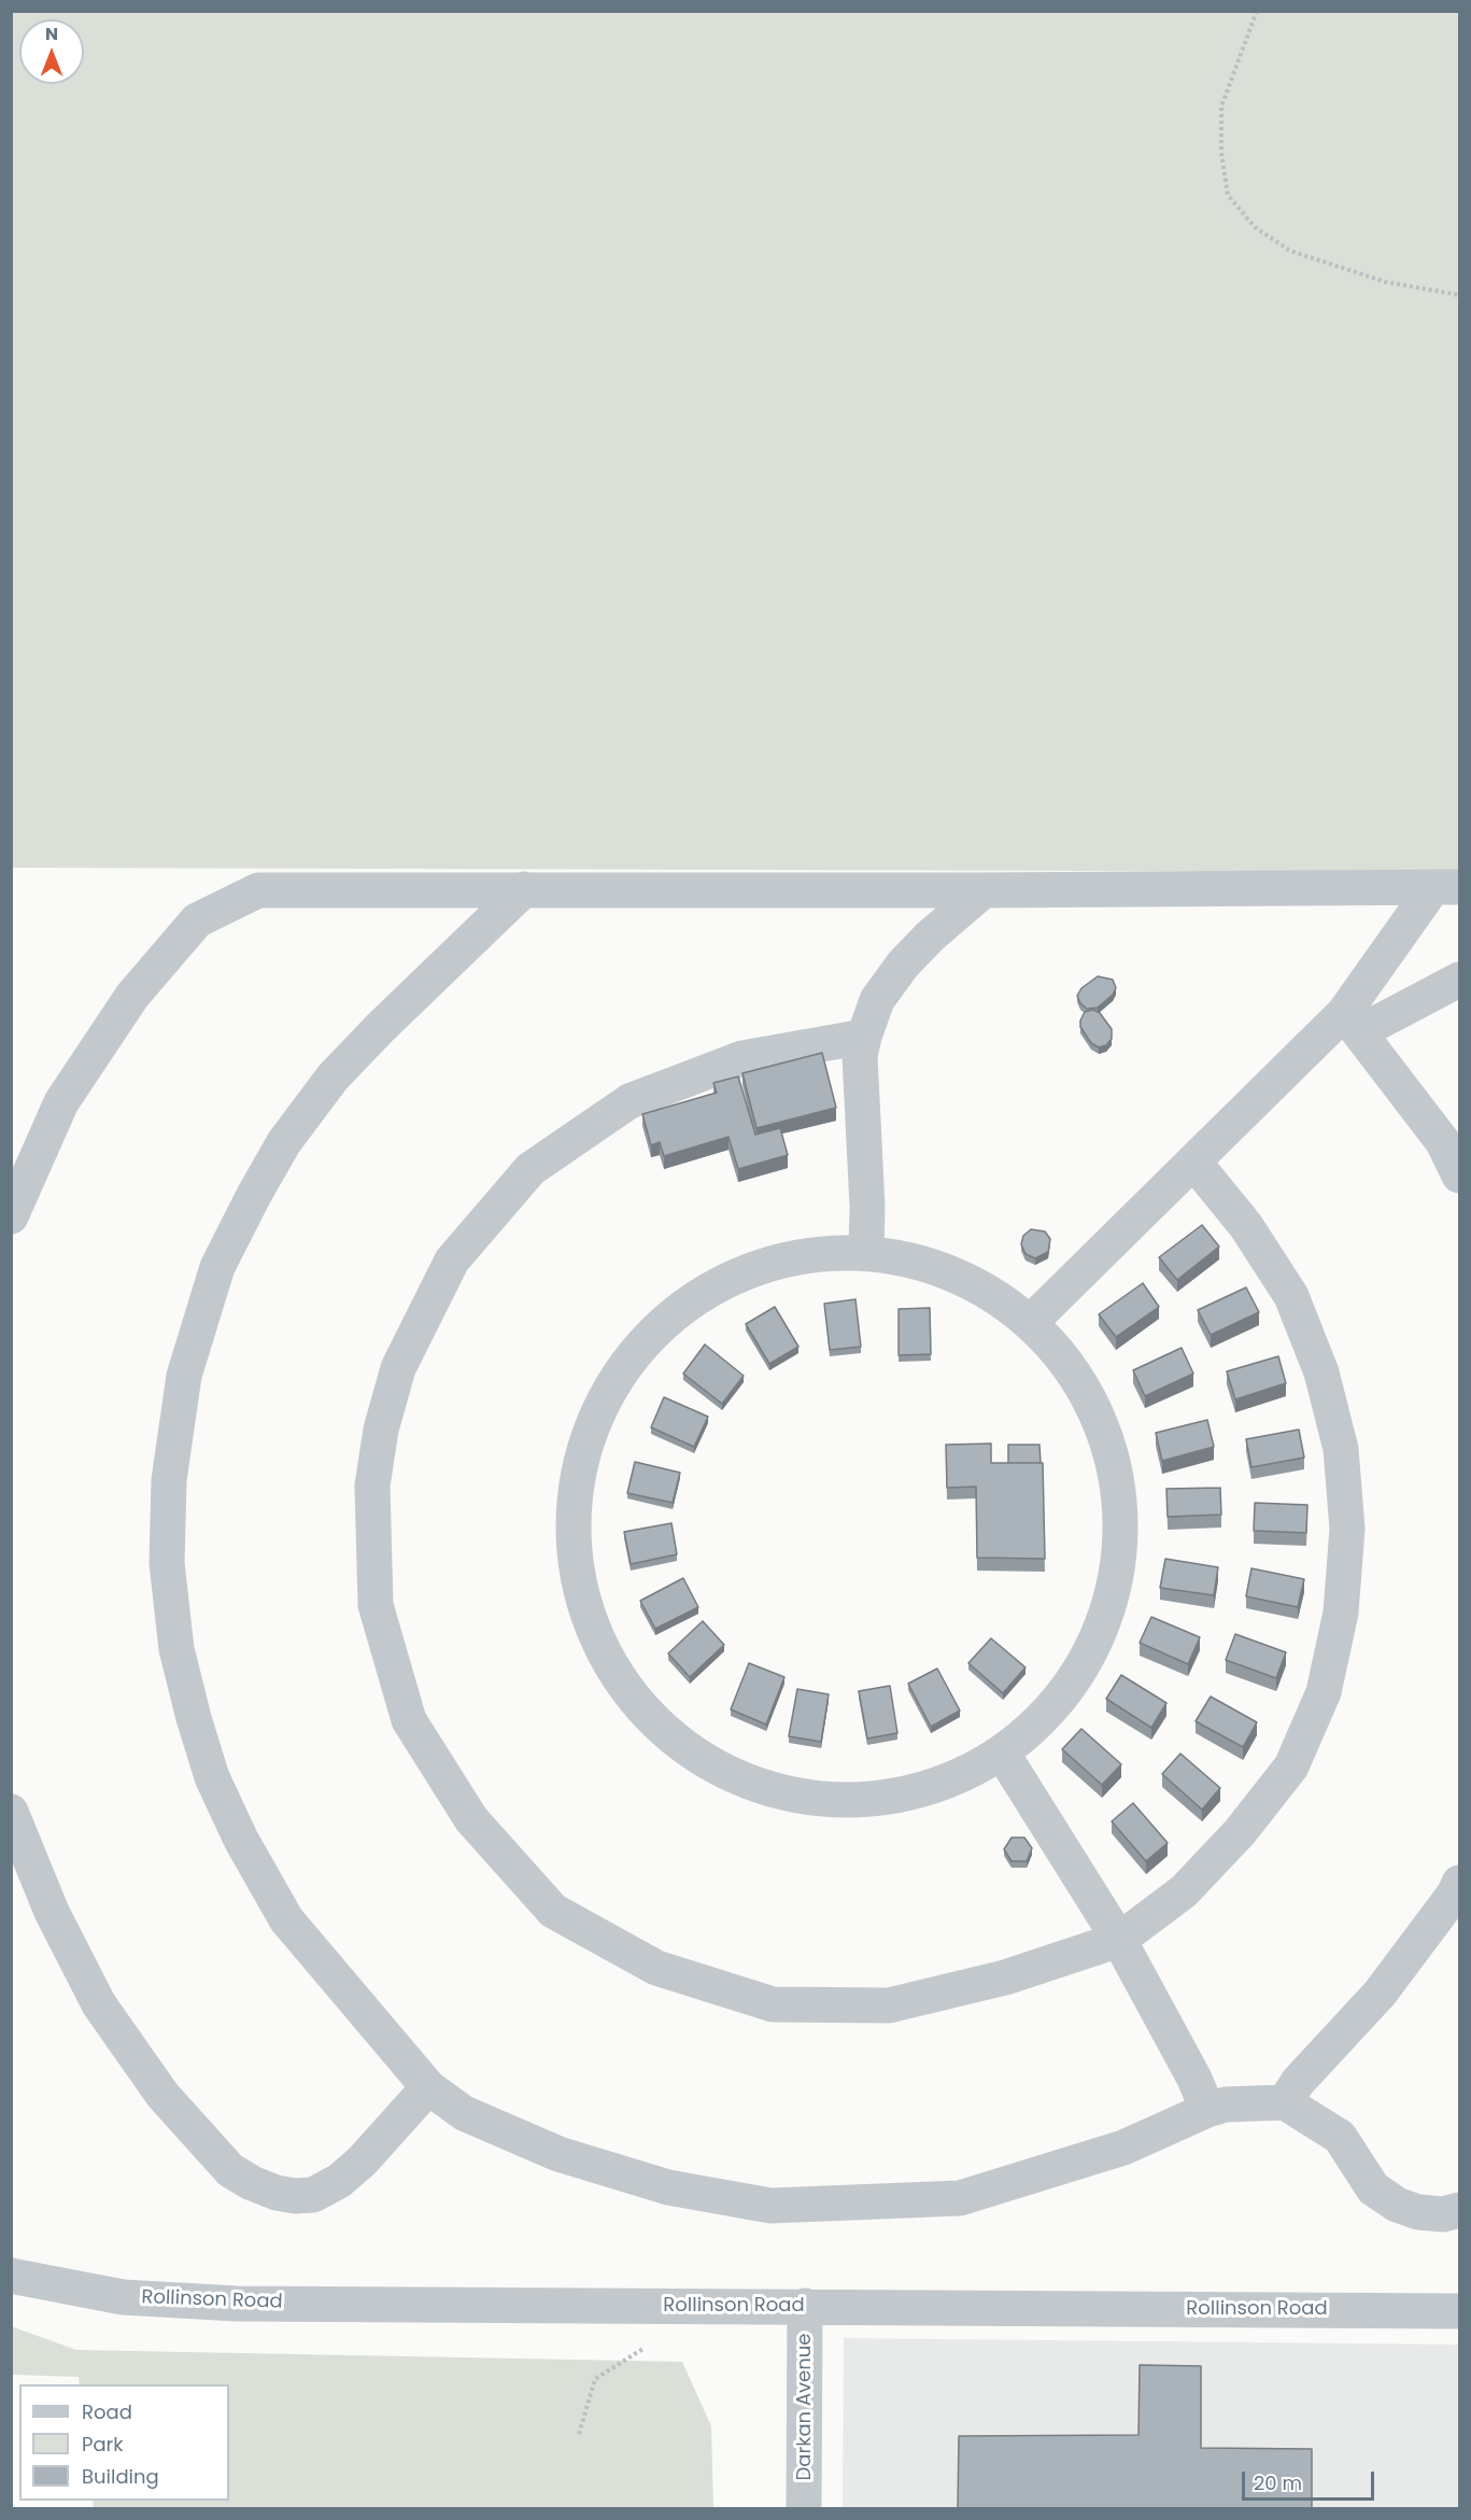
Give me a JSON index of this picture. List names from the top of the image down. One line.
{"streets":{"street":["Rollinson Road","Darkan Avenue"]},"crossings":[["Rollinson Road","Darkan Avenue"]],"legend":["Road","Park","Building"],"scale_bar":"20 m","north":"top"}
